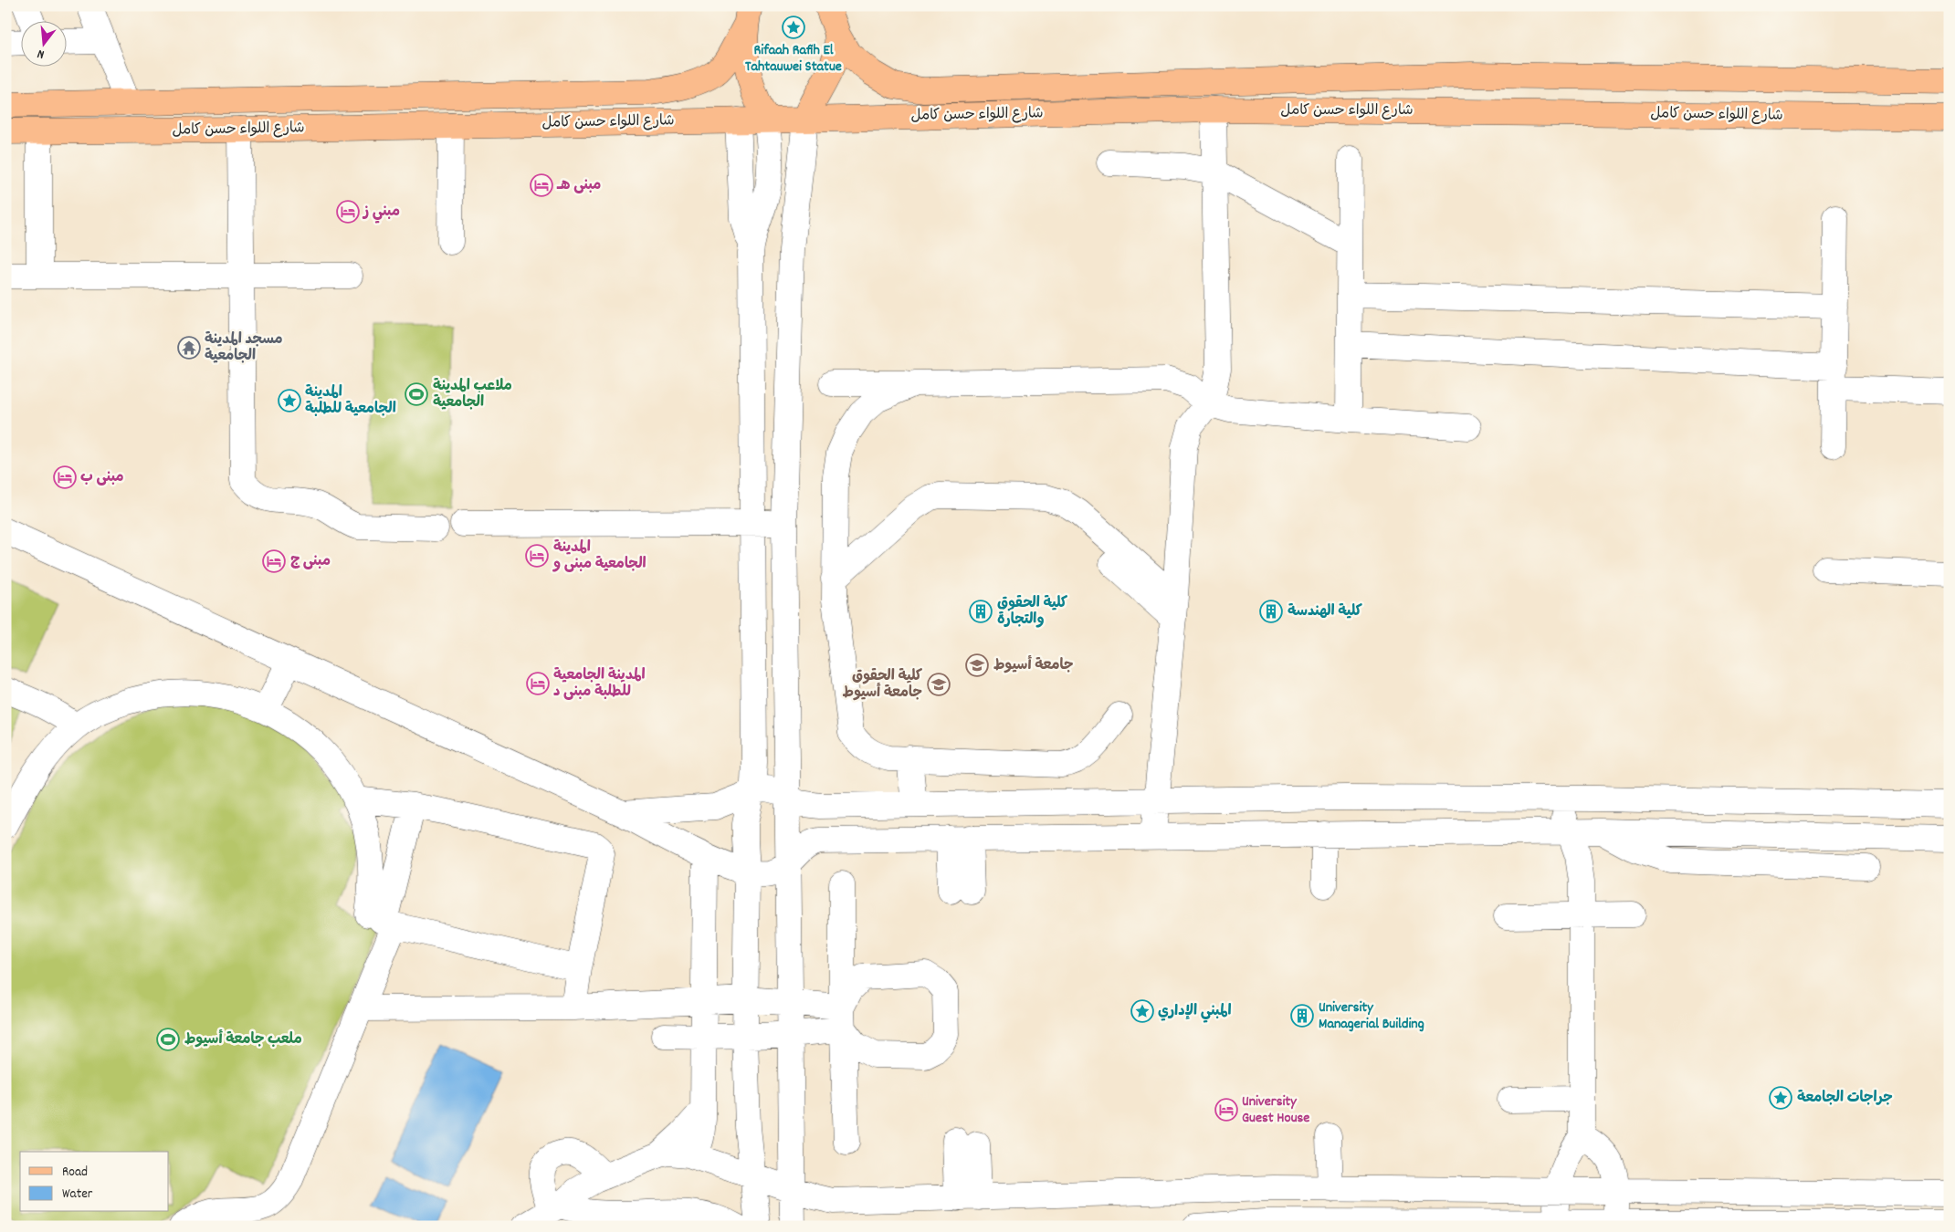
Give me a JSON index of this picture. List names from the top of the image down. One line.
{"streets":{"main road":["شارع اللواء حسن كامل"]},"places":{"place":["Rifaah Rafih El Tahtauwei Statue","المدينة الجامعية للطلبة","المبني الإداري","جراجات الجامعة"],"hotel":["مبنى هـ","مبني ز","مبنى ب","المدينة الجامعية مبنى و","مبنى ج","المدينة الجامعية للطلبة مبنى د","University Guest House"],"temple":["مسجد المدينة الجامعية"],"sports":["ملاعب المدينة الجامعية","ملعب جامعة أسيوط"],"building":["كلية الحقوق والتجارة","كلية الهندسة","University Managerial Building"],"school or university":["جامعة أسيوط","كلية الحقوق جامعة أسيوط"]},"legend":["Road","Water"],"north":"bottom"}
